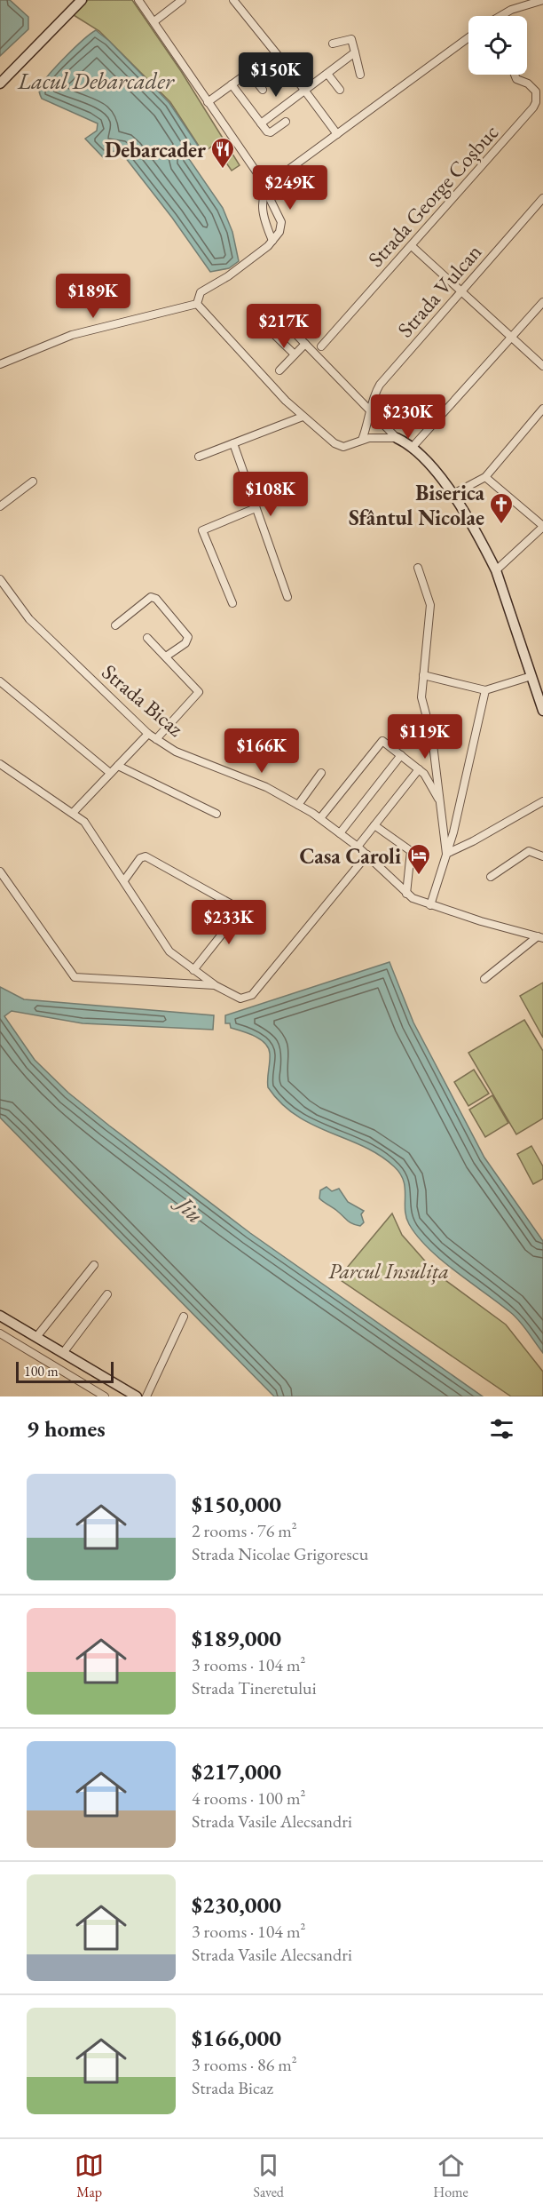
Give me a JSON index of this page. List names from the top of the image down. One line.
{"streets":{"street":["Strada George Coșbuc","Strada Vulcan","Strada Bicaz"]},"water":["Lacul Debarcader","Jiu"],"parks":["Parcul Insulița"],"places":{"restaurant":["Debarcader"],"church":["Biserica Sfântul Nicolae"],"hotel":["Casa Caroli"]},"scale_bar":"100 m","page":{"price":["$150K","$249K","$189K","$217K","$230K","$108K","$119K","$166K","$233K"],"scale":"100 m","heading":"9 homes","list":[{"name":"$150,000","note":"2 rooms · 76 m² · Strada Nicolae Grigorescu"},{"name":"$189,000","note":"3 rooms · 104 m² · Strada Tineretului"},{"name":"$217,000","note":"4 rooms · 100 m² · Strada Vasile Alecsandri"},{"name":"$230,000","note":"3 rooms · 104 m² · Strada Vasile Alecsandri"},{"name":"$166,000","note":"3 rooms · 86 m² · Strada Bicaz"}],"tabs":["Map","Saved","Home"]}}
